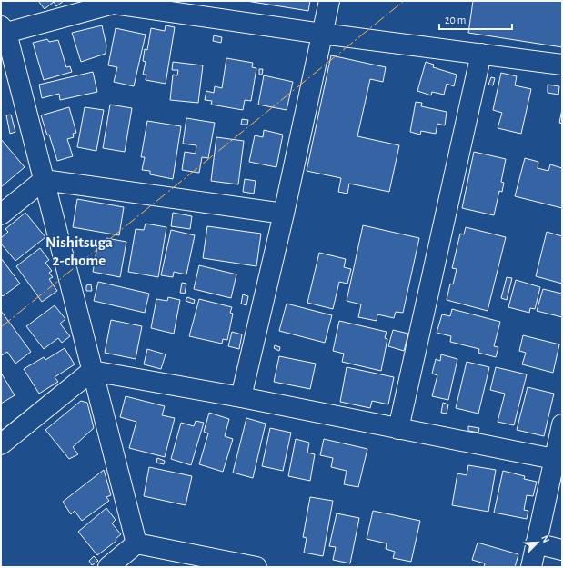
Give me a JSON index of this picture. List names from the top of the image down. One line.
{"districts":["Nishitsuga 2-chome"],"scale_bar":"20 m","north":"top right"}
